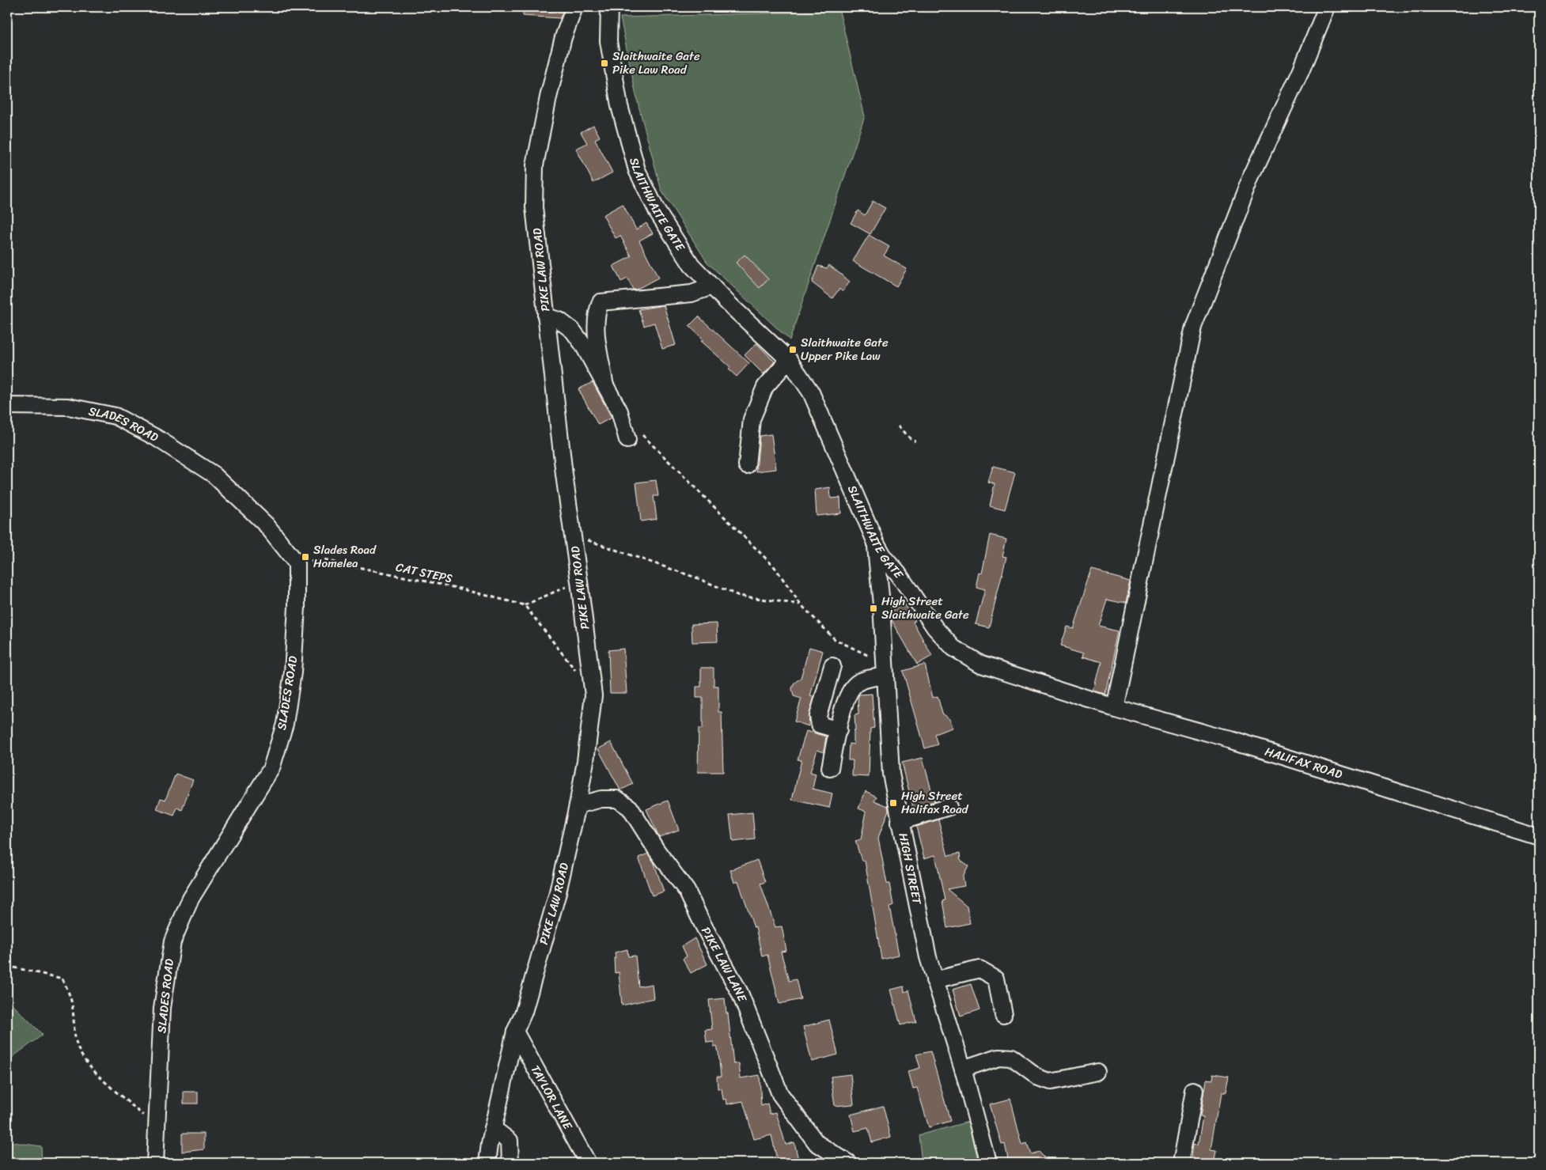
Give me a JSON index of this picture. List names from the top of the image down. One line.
{"streets":{"street":["SLAITHWAITE GATE","PIKE LAW ROAD","SLADES ROAD","HALIFAX ROAD","HIGH STREET","PIKE LAW LANE","TAYLOR LANE"],"path":["CAT STEPS"]},"crossings":[["SLAITHWAITE GATE","HALIFAX ROAD"],["SLAITHWAITE GATE","HIGH STREET"],["PIKE LAW ROAD","PIKE LAW LANE"],["PIKE LAW ROAD","TAYLOR LANE"],["SLADES ROAD","CAT STEPS"]],"places":{"transit":["Slaithwaite Gate Pike Law Road","Slaithwaite Gate Upper Pike Law","Slades Road Homelea","High Street Slaithwaite Gate","High Street Halifax Road"]}}
